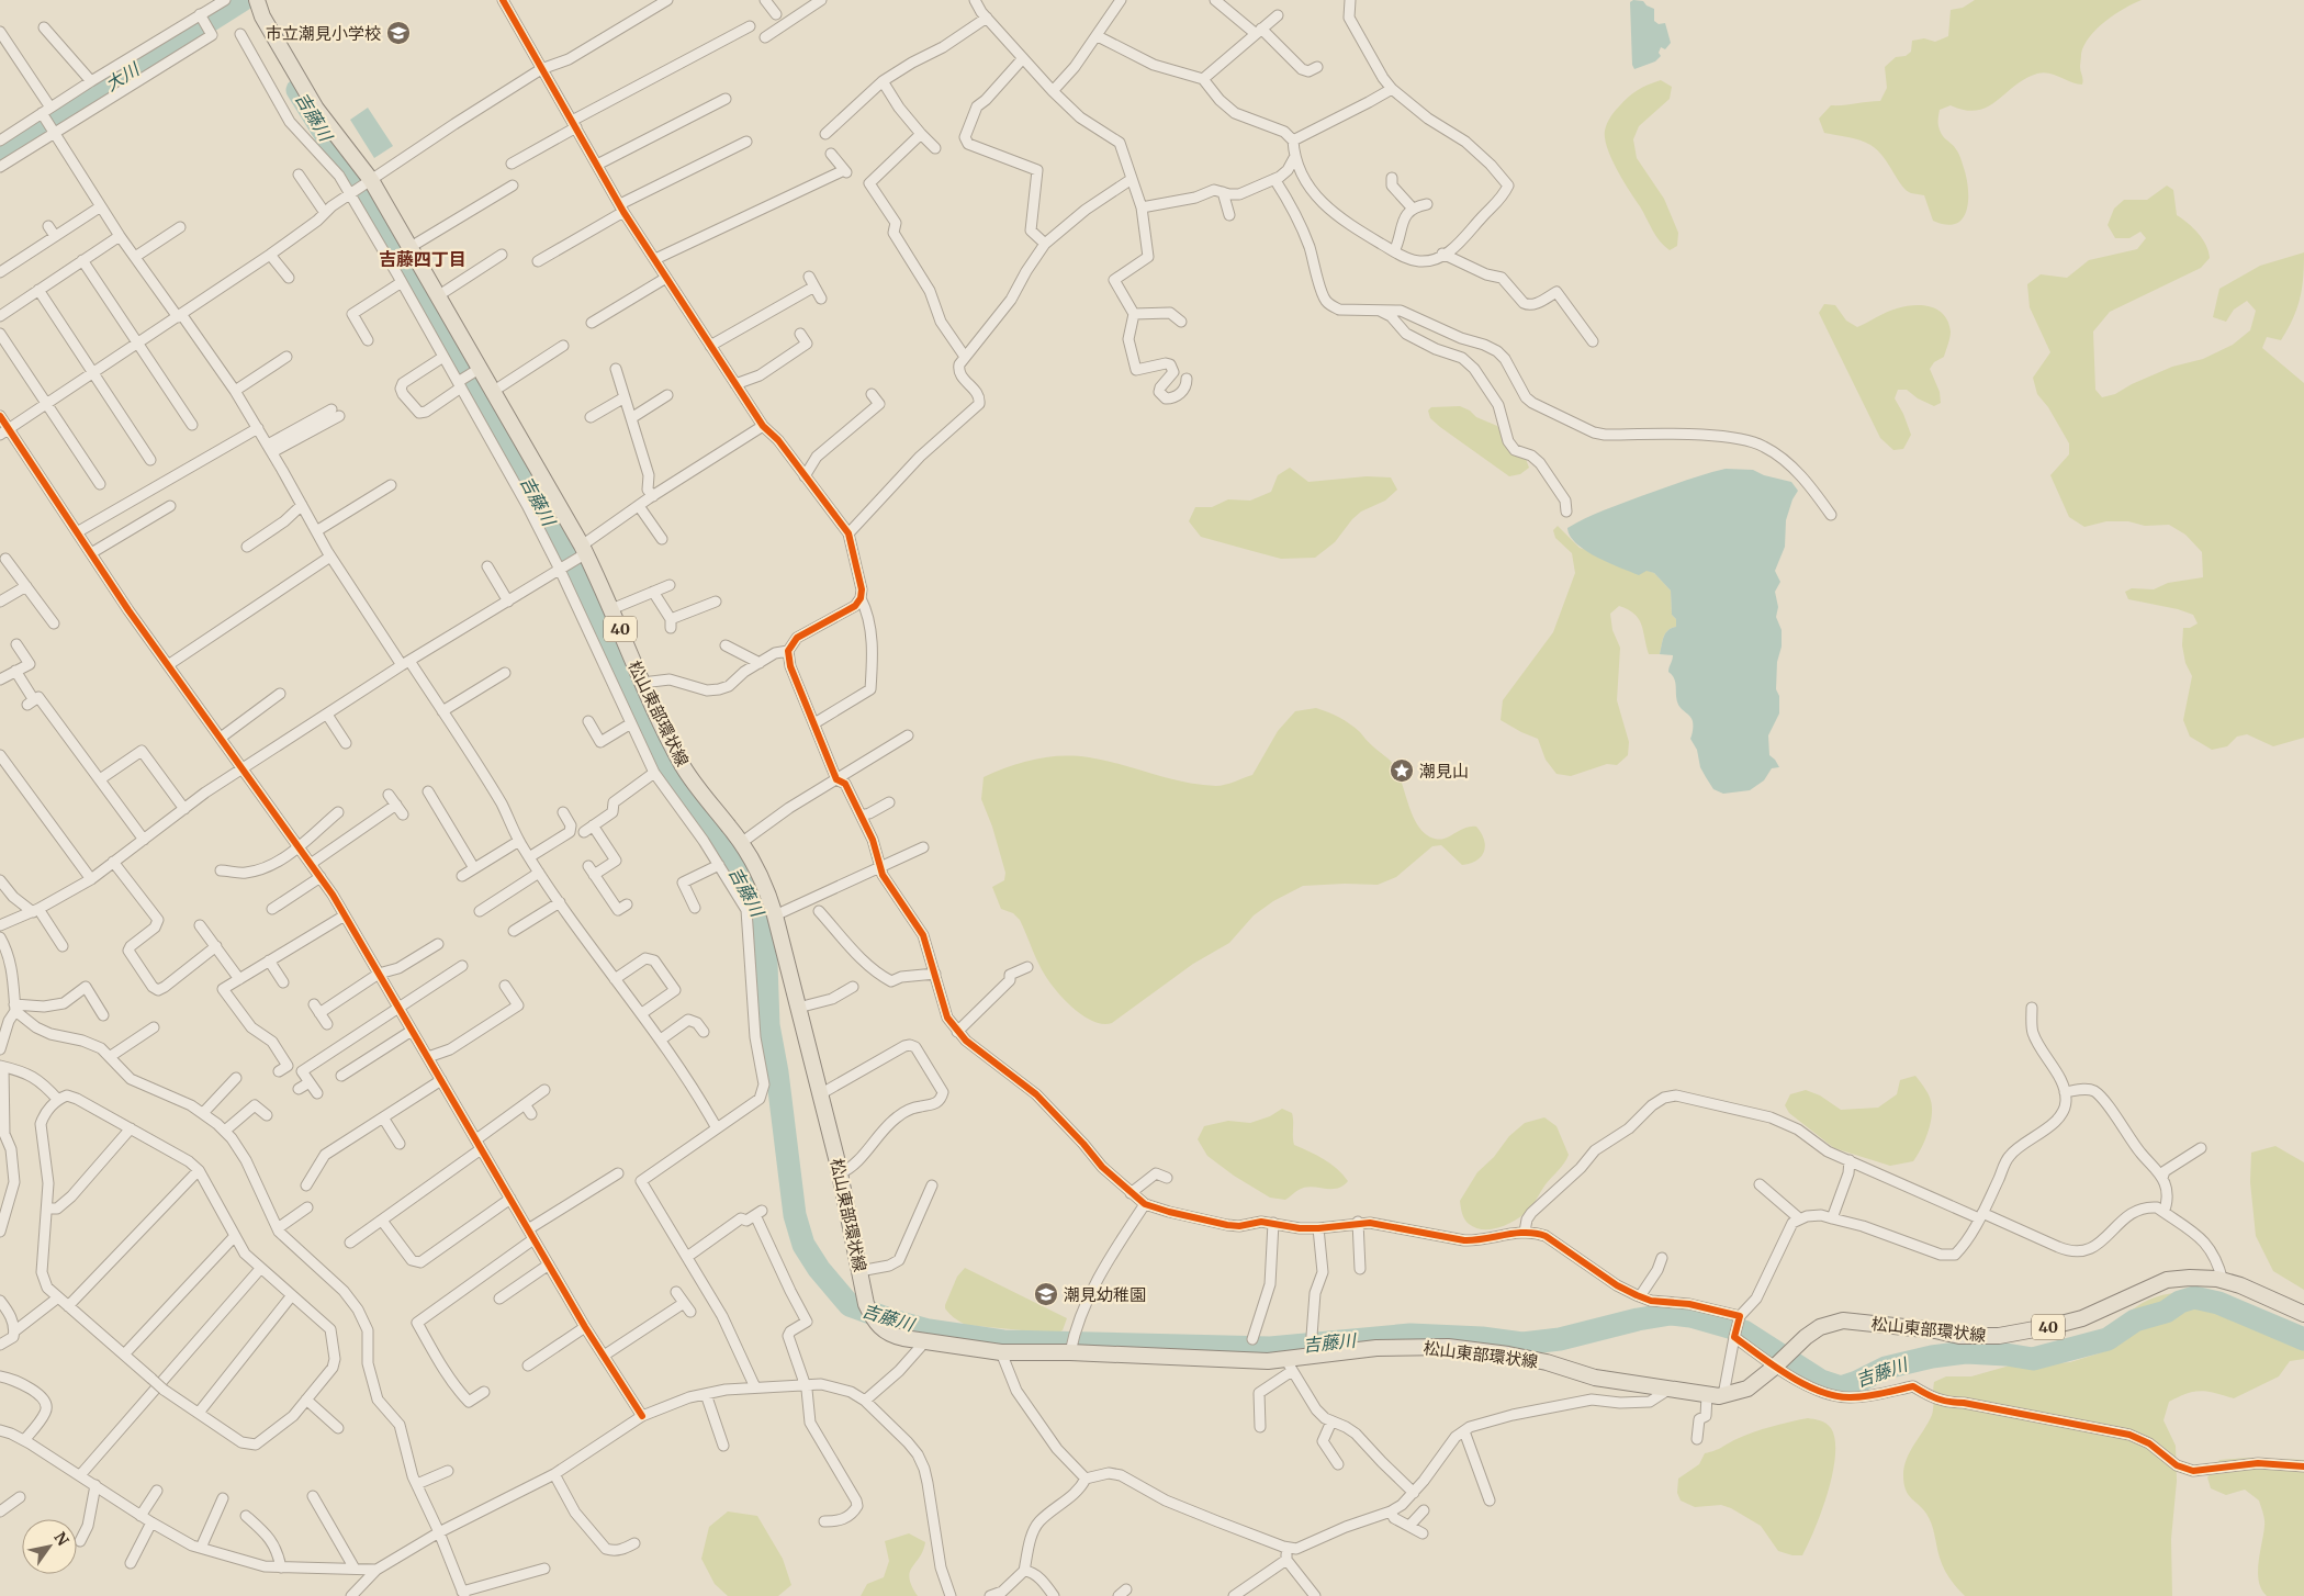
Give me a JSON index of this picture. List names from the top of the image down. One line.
{"streets":{"main road":["40","松山東部環状線"]},"districts":["吉藤四丁目"],"water":["大川","吉藤川"],"places":{"school or university":["市立潮見小学校","潮見幼稚園"],"place":["潮見山"]},"north":"top right"}
